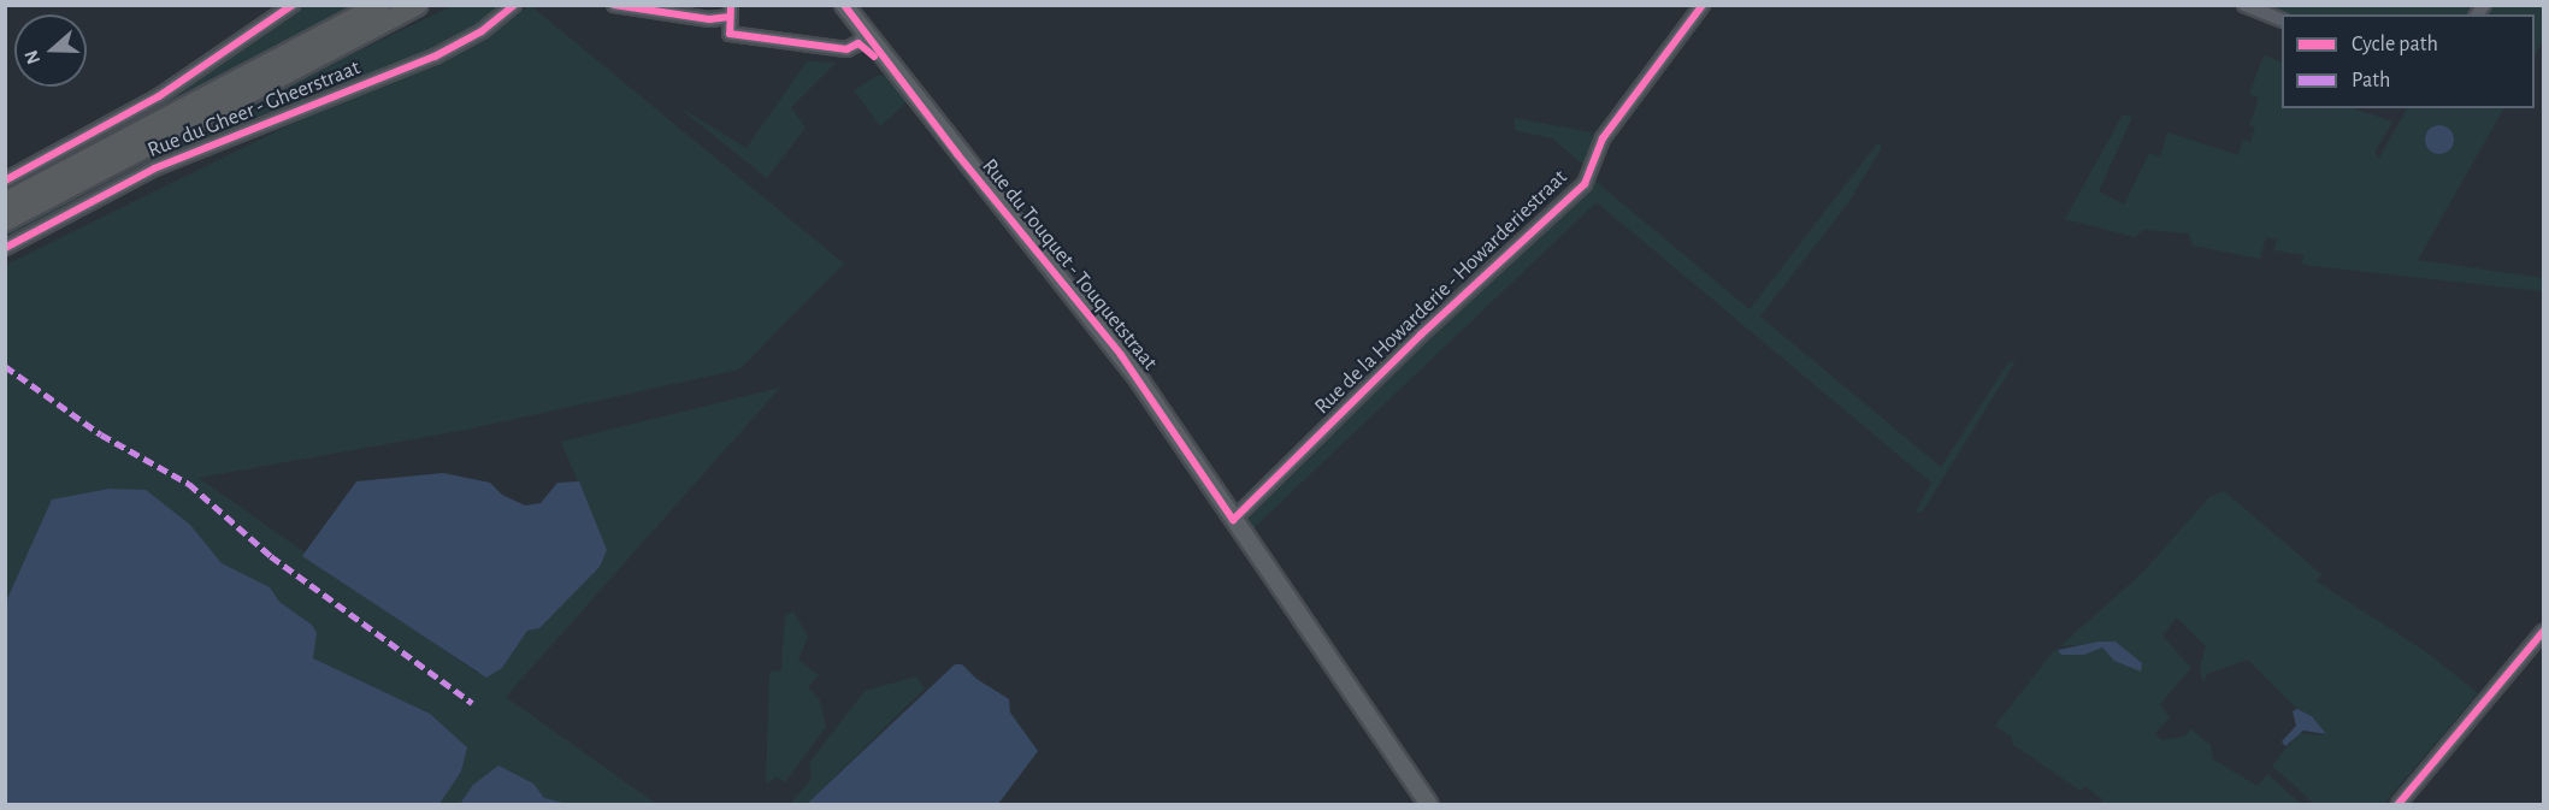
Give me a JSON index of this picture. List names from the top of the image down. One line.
{"streets":{"main road":["Rue du Touquet - Touquetstraat"],"street":["Rue du Gheer - Gheerstraat","Rue de la Howarderie - Howarderiestraat"]},"crossings":[["Rue du Touquet - Touquetstraat","Rue de la Howarderie - Howarderiestraat"]],"legend":["Cycle path","Path"],"north":"left"}
